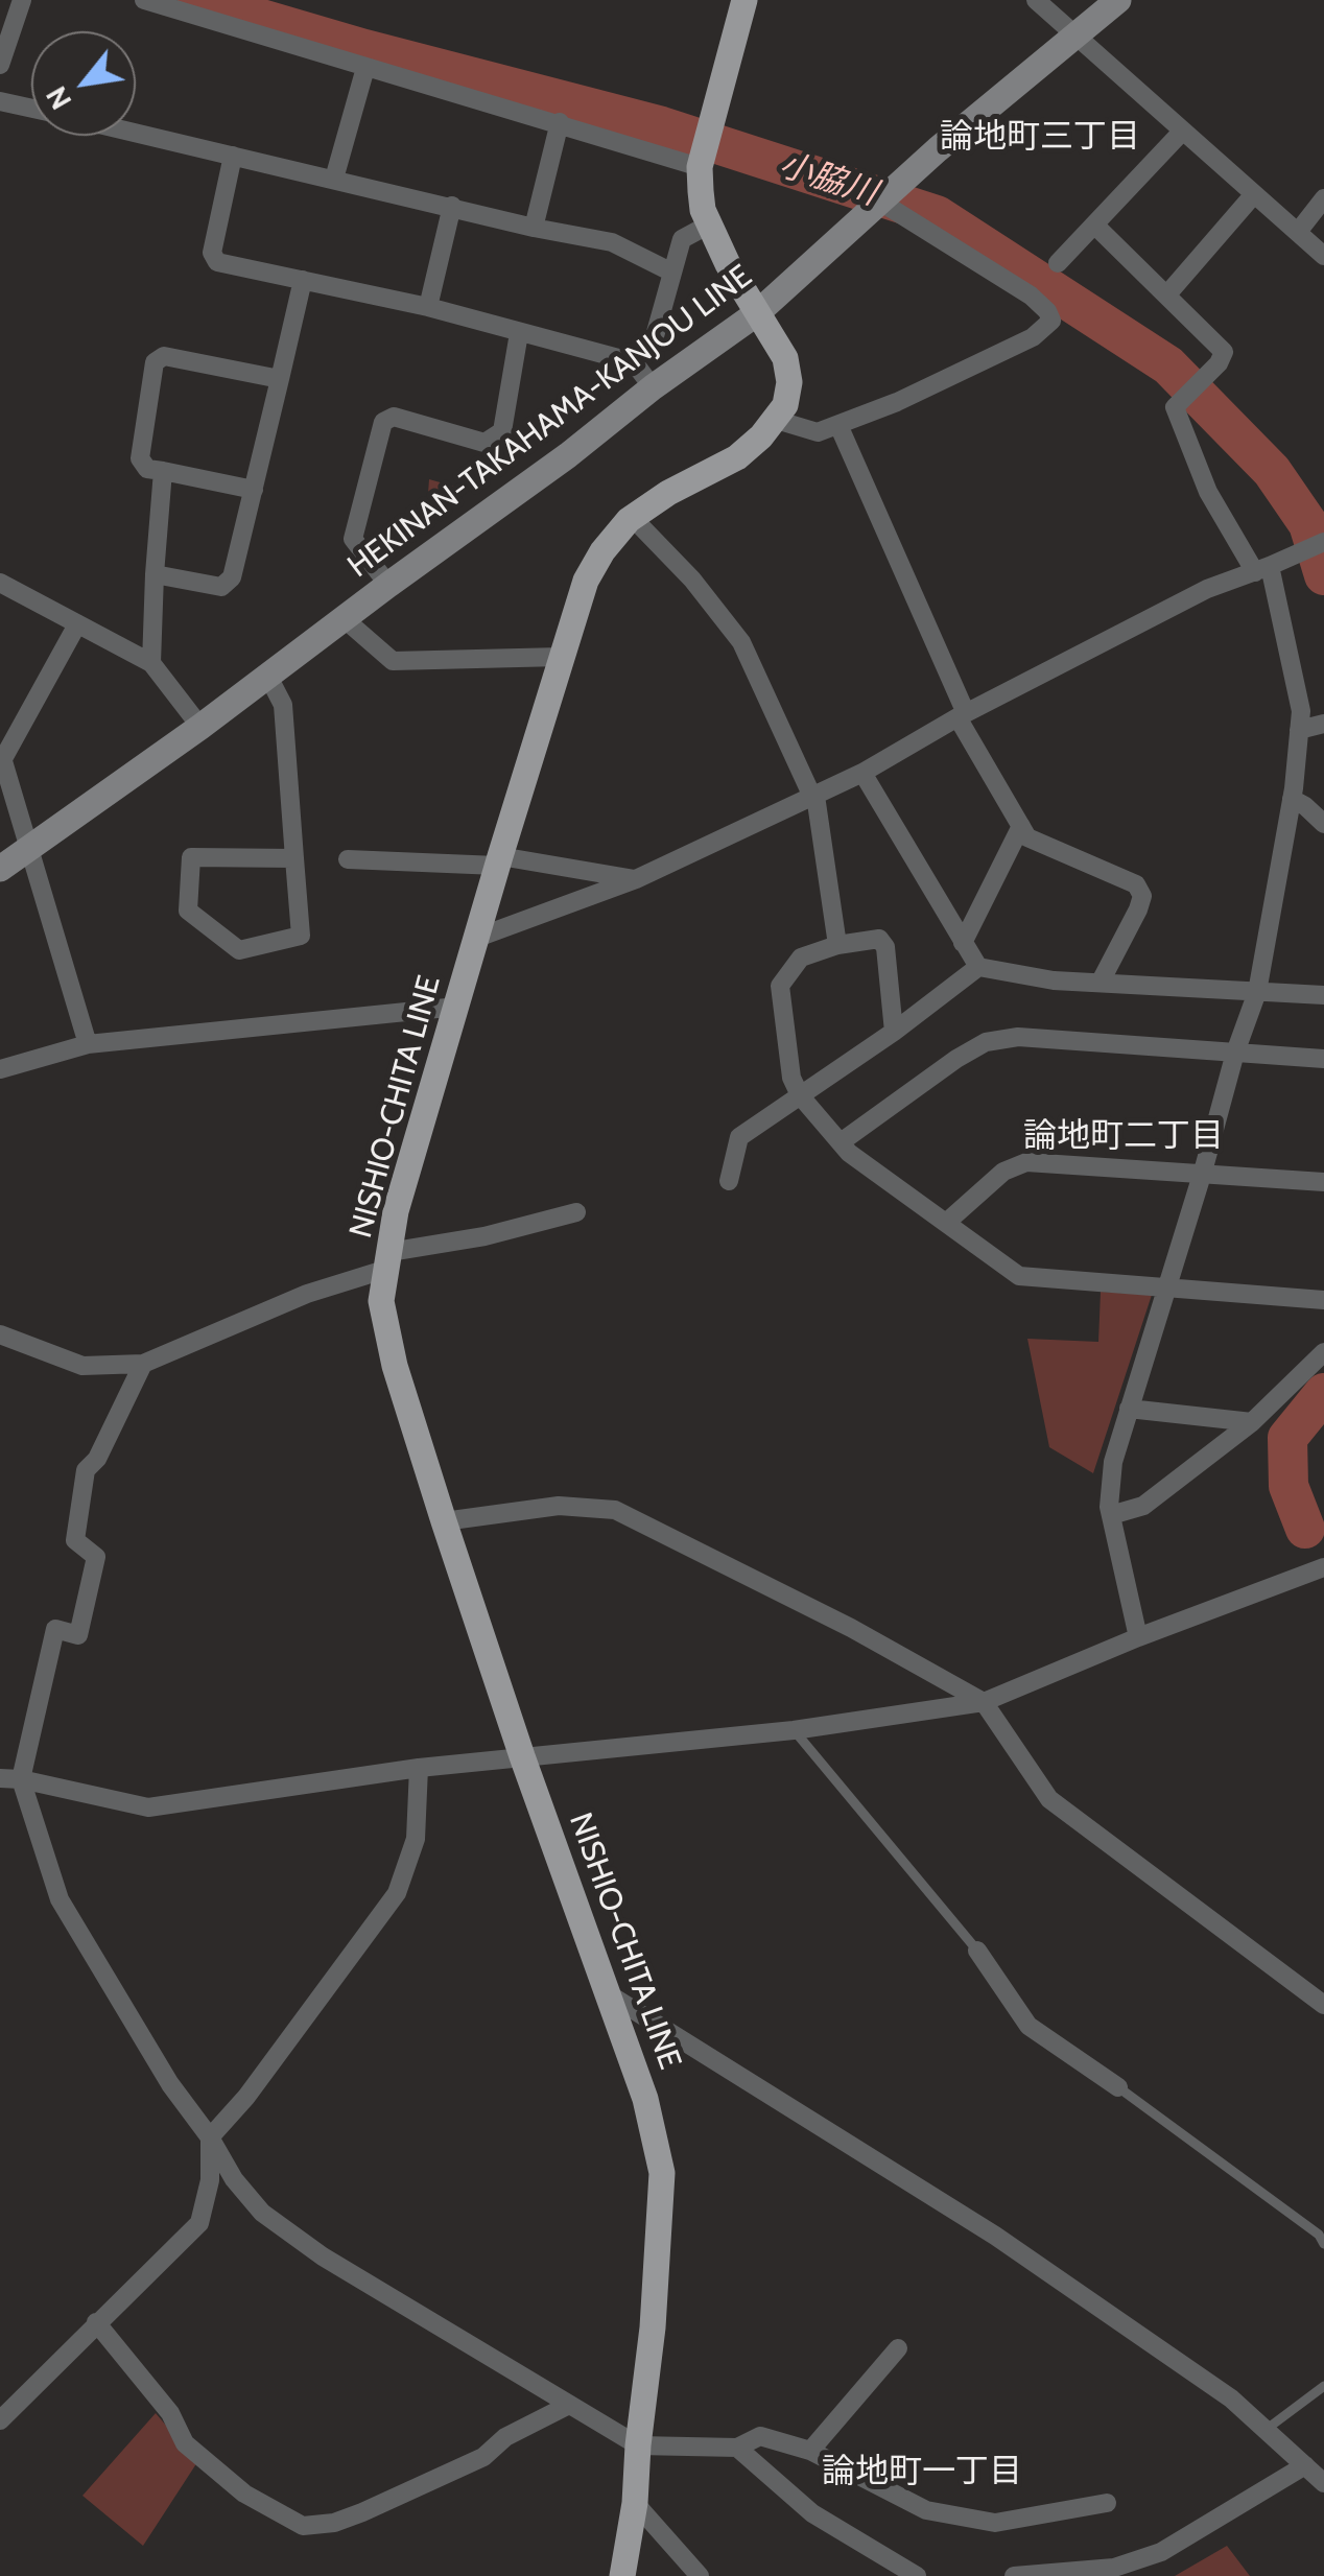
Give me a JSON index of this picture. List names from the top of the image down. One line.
{"streets":{"main road":["HEKINAN-TAKAHAMA-KANJOU LINE","NISHIO-CHITA LINE"]},"districts":["論地町三丁目","論地町二丁目","論地町一丁目"],"water":["小脇川"],"north":"bottom left"}
